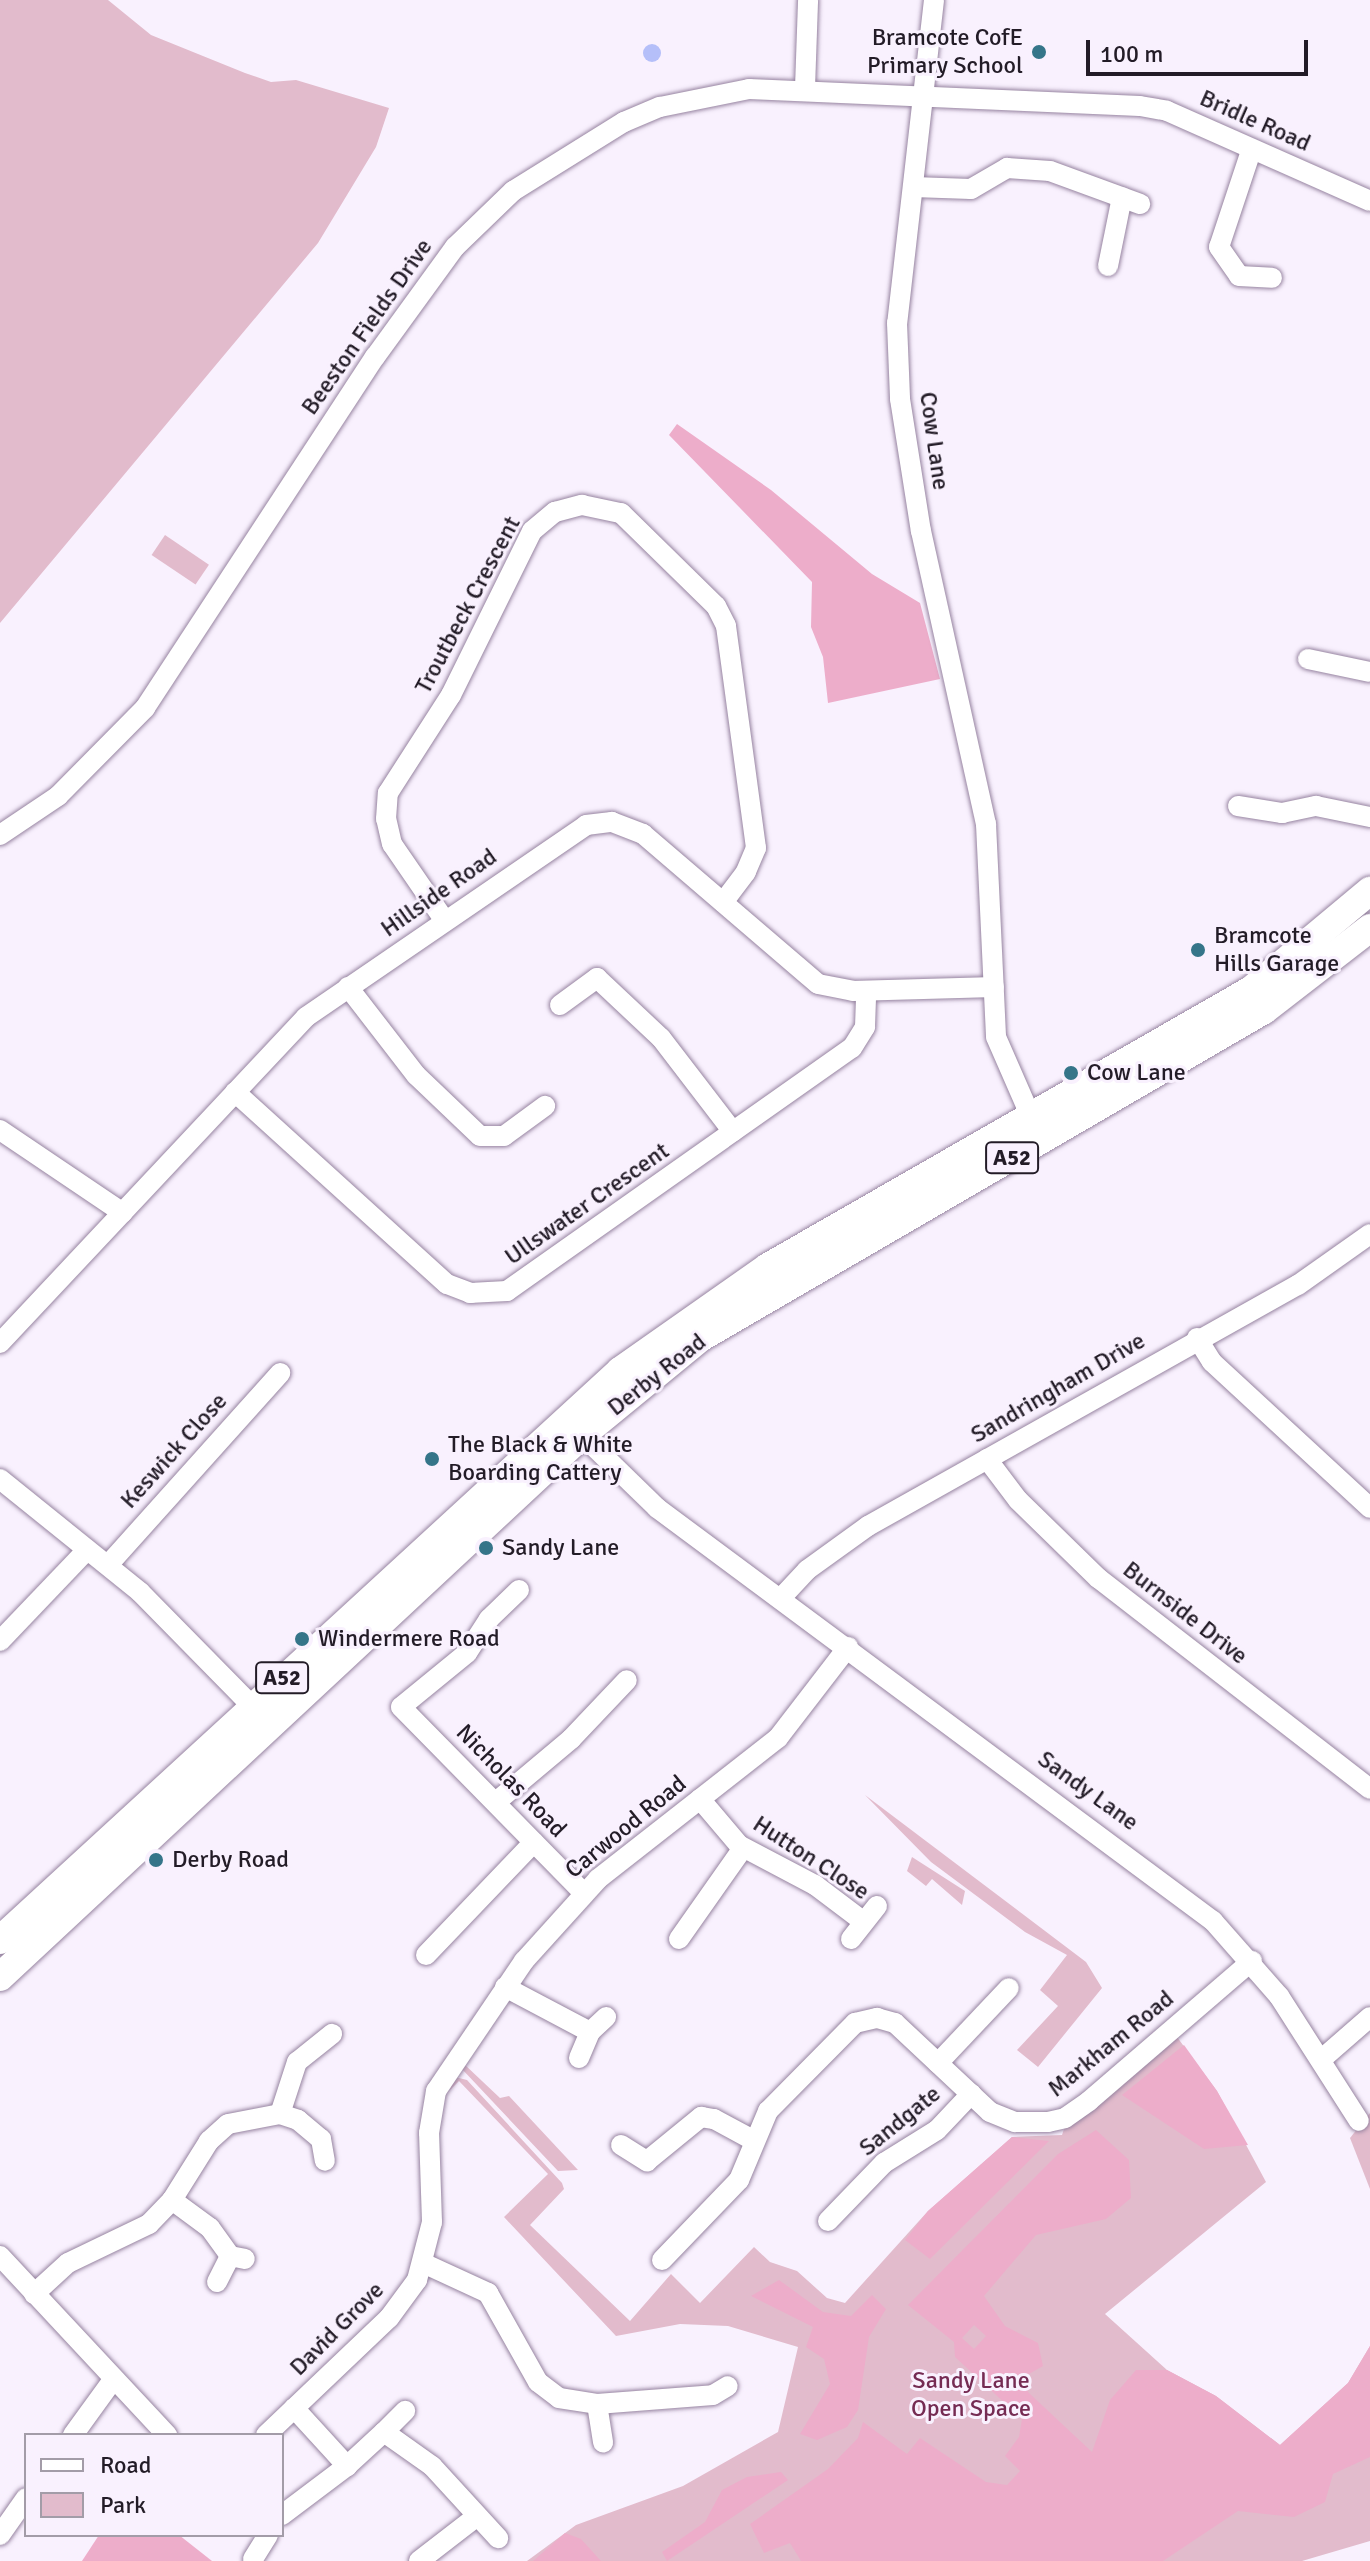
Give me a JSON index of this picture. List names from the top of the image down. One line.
{"streets":{"highway":["A52","Derby Road"],"street":["Bridle Road","Beeston Fields Drive","Cow Lane","Troutbeck Crescent","Hillside Road","Ullswater Crescent","Sandringham Drive","Keswick Close","Burnside Drive","Nicholas Road","Sandy Lane","Carwood Road","Hutton Close","Markham Road","Sandgate","David Grove"]},"crossings":[["Bridle Road","Beeston Fields Drive"],["Bridle Road","Cow Lane"],["Beeston Fields Drive","Cow Lane"],["Cow Lane","Hillside Road"],["Cow Lane","Derby Road"],["Troutbeck Crescent","Hillside Road"],["Hillside Road","Ullswater Crescent"],["Derby Road","Sandy Lane"],["Sandringham Drive","Burnside Drive"],["Sandringham Drive","Sandy Lane"],["Nicholas Road","Carwood Road"],["Sandy Lane","Carwood Road"],["Sandy Lane","Markham Road"],["Carwood Road","Hutton Close"],["Carwood Road","David Grove"],["Markham Road","Sandgate"]],"parks":["Sandy Lane Open Space"],"places":["Bramcote CofE Primary School","Bramcote Hills Garage","Cow Lane","The Black & White Boarding Cattery","Sandy Lane","Windermere Road","Derby Road"],"legend":["Road","Park"],"scale_bar":"100 m"}
